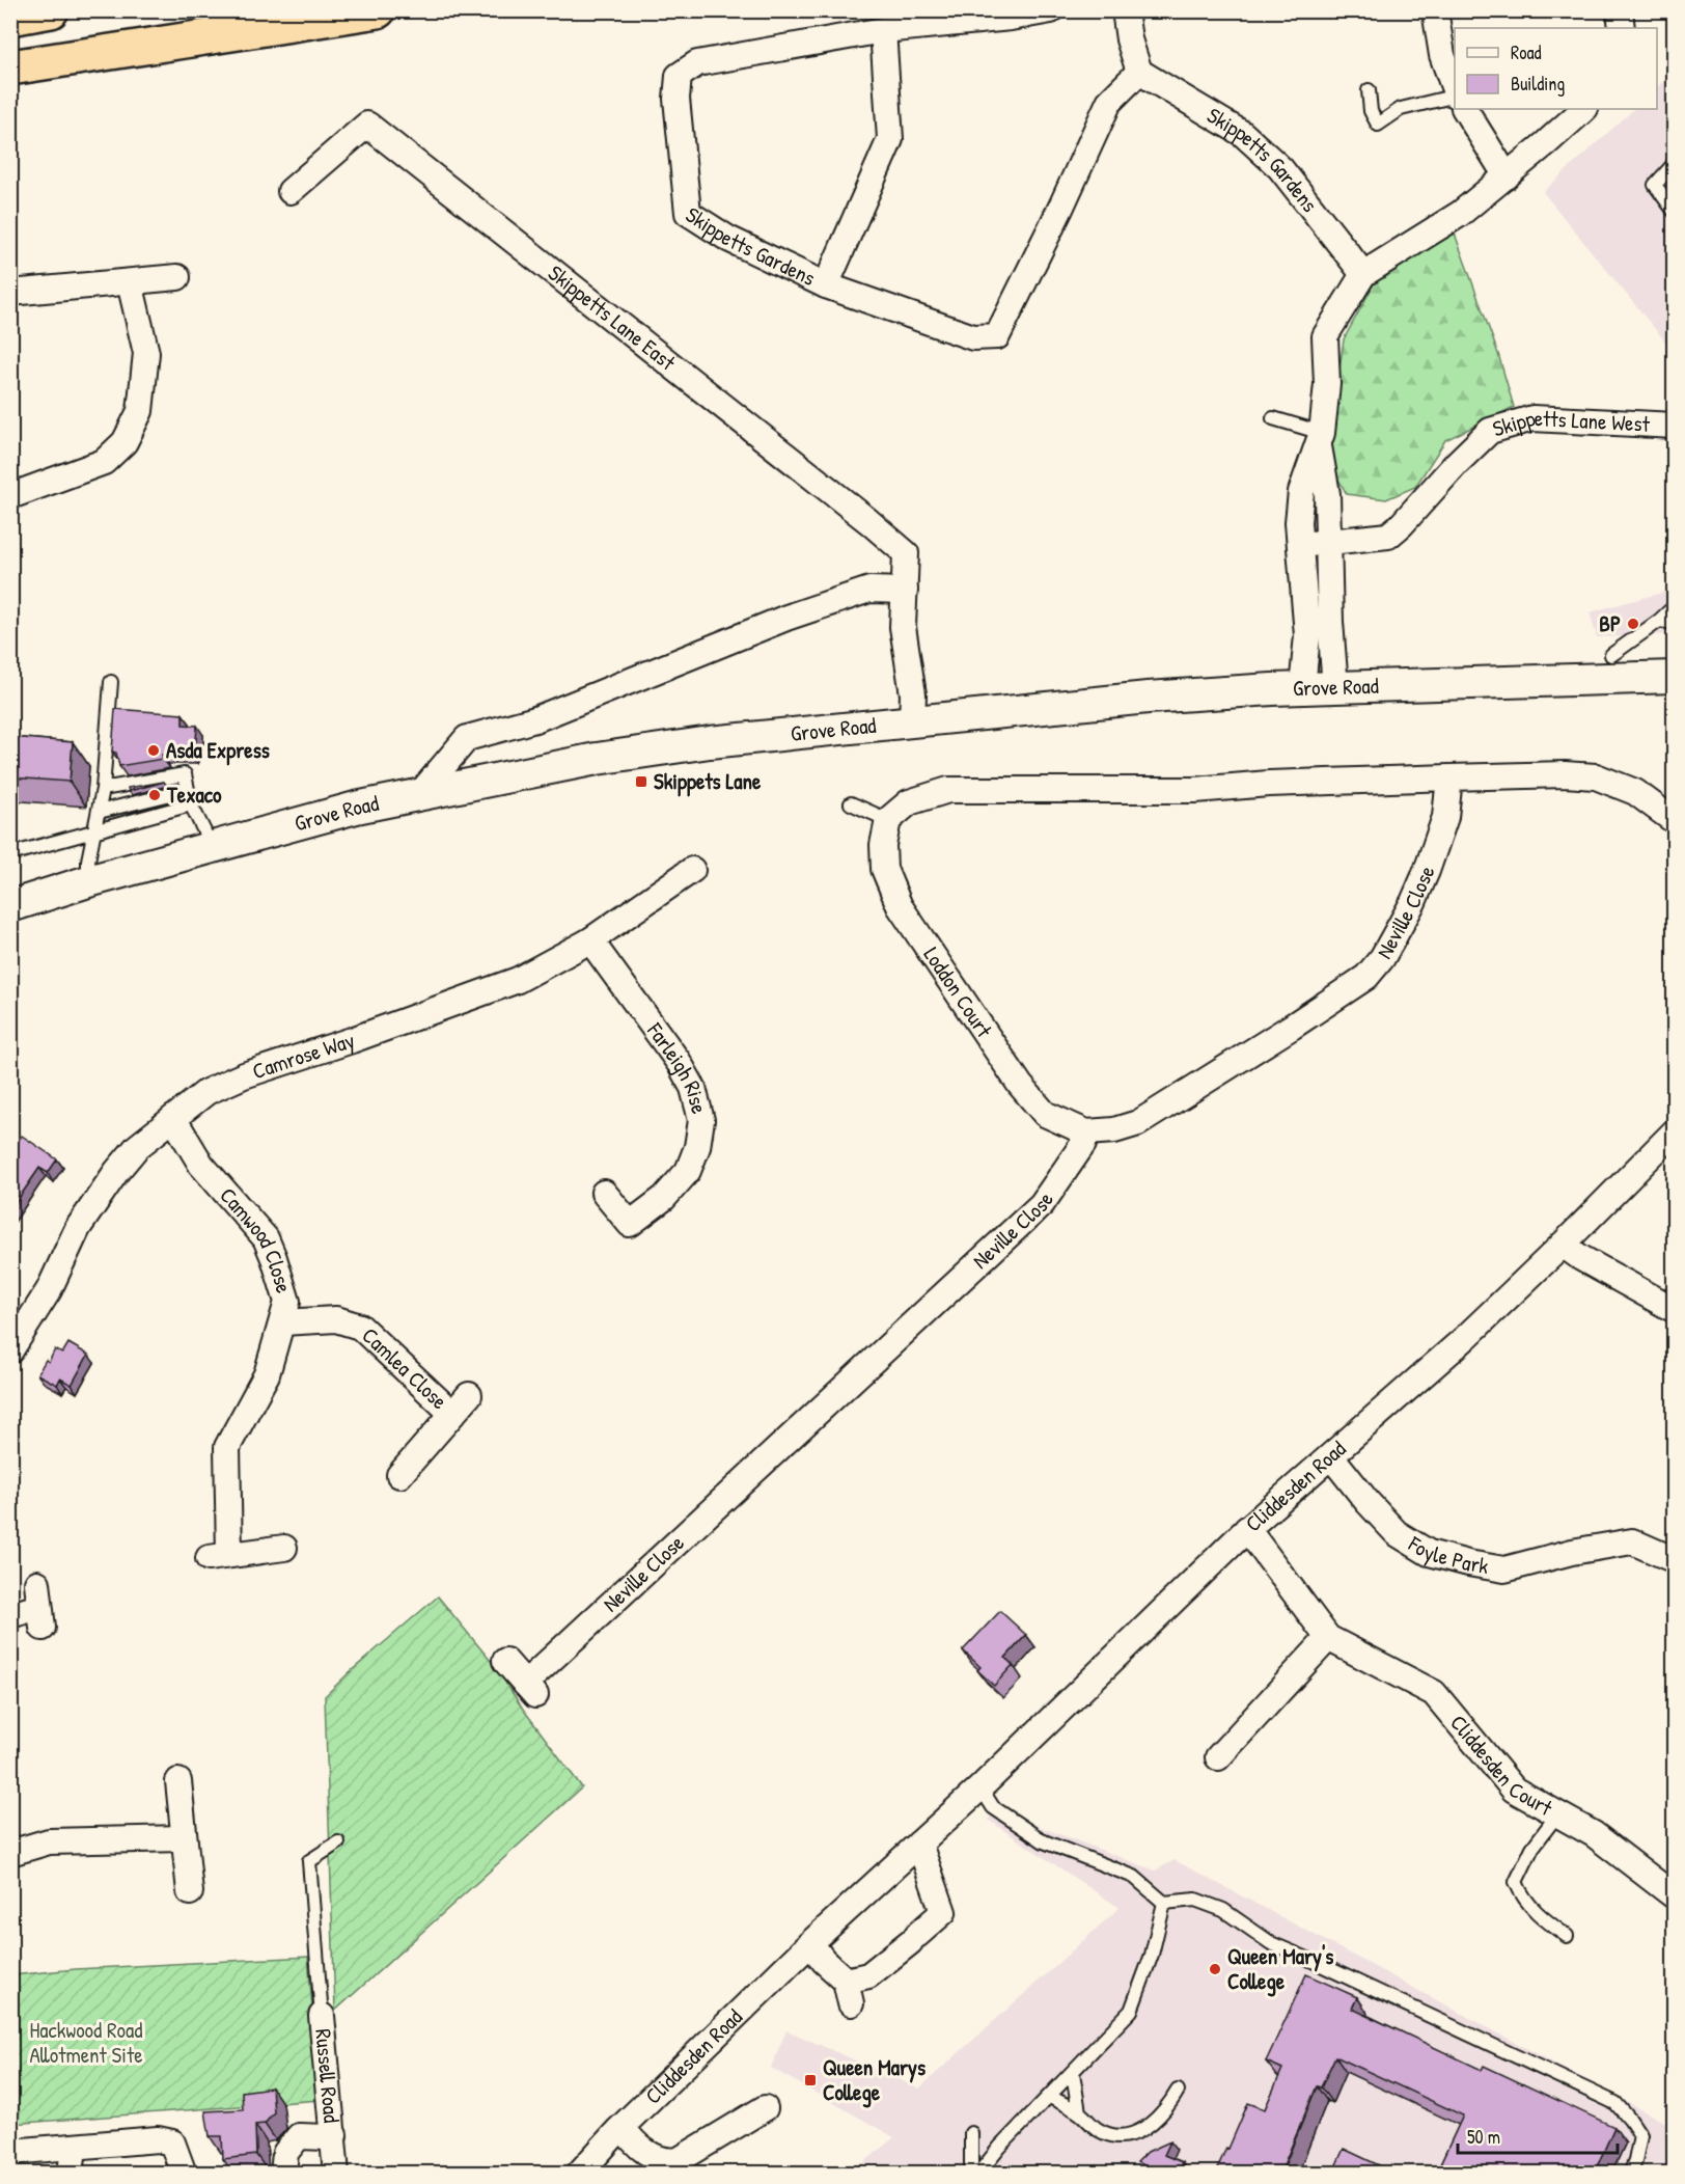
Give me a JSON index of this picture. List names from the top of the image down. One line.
{"streets":{"street":["Skippetts Gardens","Skippetts Lane East","Skippetts Lane West","Grove Road","Neville Close","Loddon Court","Camrose Way","Farleigh Rise","Camwood Close","Camlea Close","Cliddesden Road","Foyle Park","Cliddesden Court","Russell Road"]},"crossings":[["Skippetts Lane East","Grove Road"],["Neville Close","Loddon Court"],["Camrose Way","Farleigh Rise"],["Camrose Way","Camwood Close"],["Camwood Close","Camlea Close"],["Cliddesden Road","Foyle Park"],["Cliddesden Road","Cliddesden Court"]],"parks":["Hackwood Road Allotment Site"],"places":{"other":["BP","Asda Express","Texaco","Queen Mary's College"],"transit":["Skippets Lane","Queen Marys College"]},"legend":["Road","Building"],"scale_bar":"50 m"}
